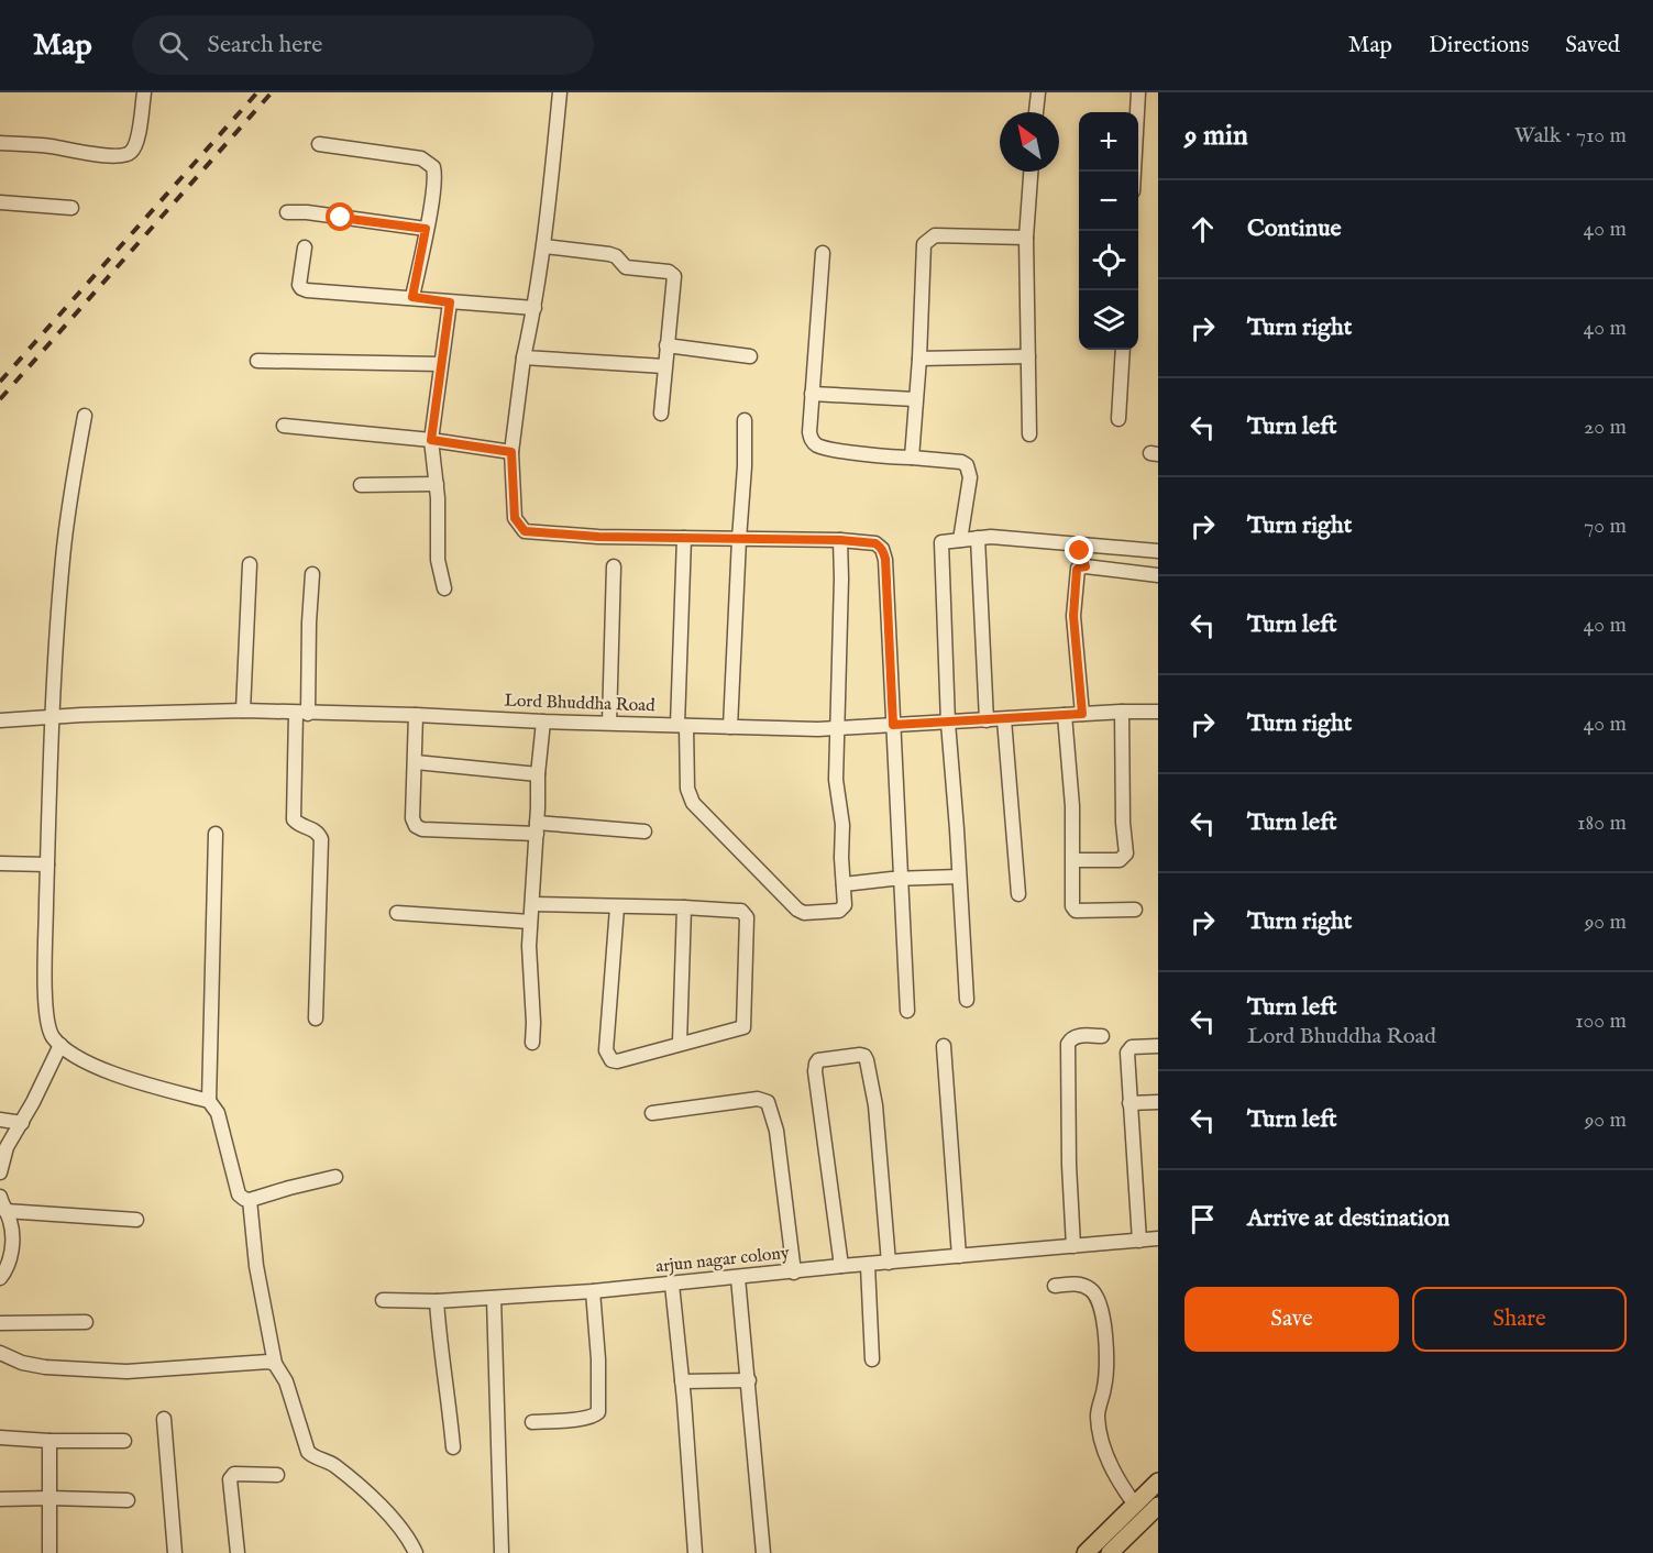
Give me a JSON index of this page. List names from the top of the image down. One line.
{"streets":{"street":["Lord Bhuddha Road","arjun nagar colony"]},"north":"top left","page":{"header":"Map","search":"Search here","nav":["Map","Directions","Saved"],"heading":["9 min","Walk · 710 m"],"map_buttons":["+","−"],"list":[["Continue","40 m"],["Turn right","40 m"],["Turn left","20 m"],["Turn right","70 m"],["Turn left","40 m"],["Turn right","40 m"],["Turn left","180 m"],["Turn right","90 m"],["Turn left","Lord Bhuddha Road","100 m"],["Turn left","90 m"],"Arrive at destination"],"buttons":["Save","Share"]}}
